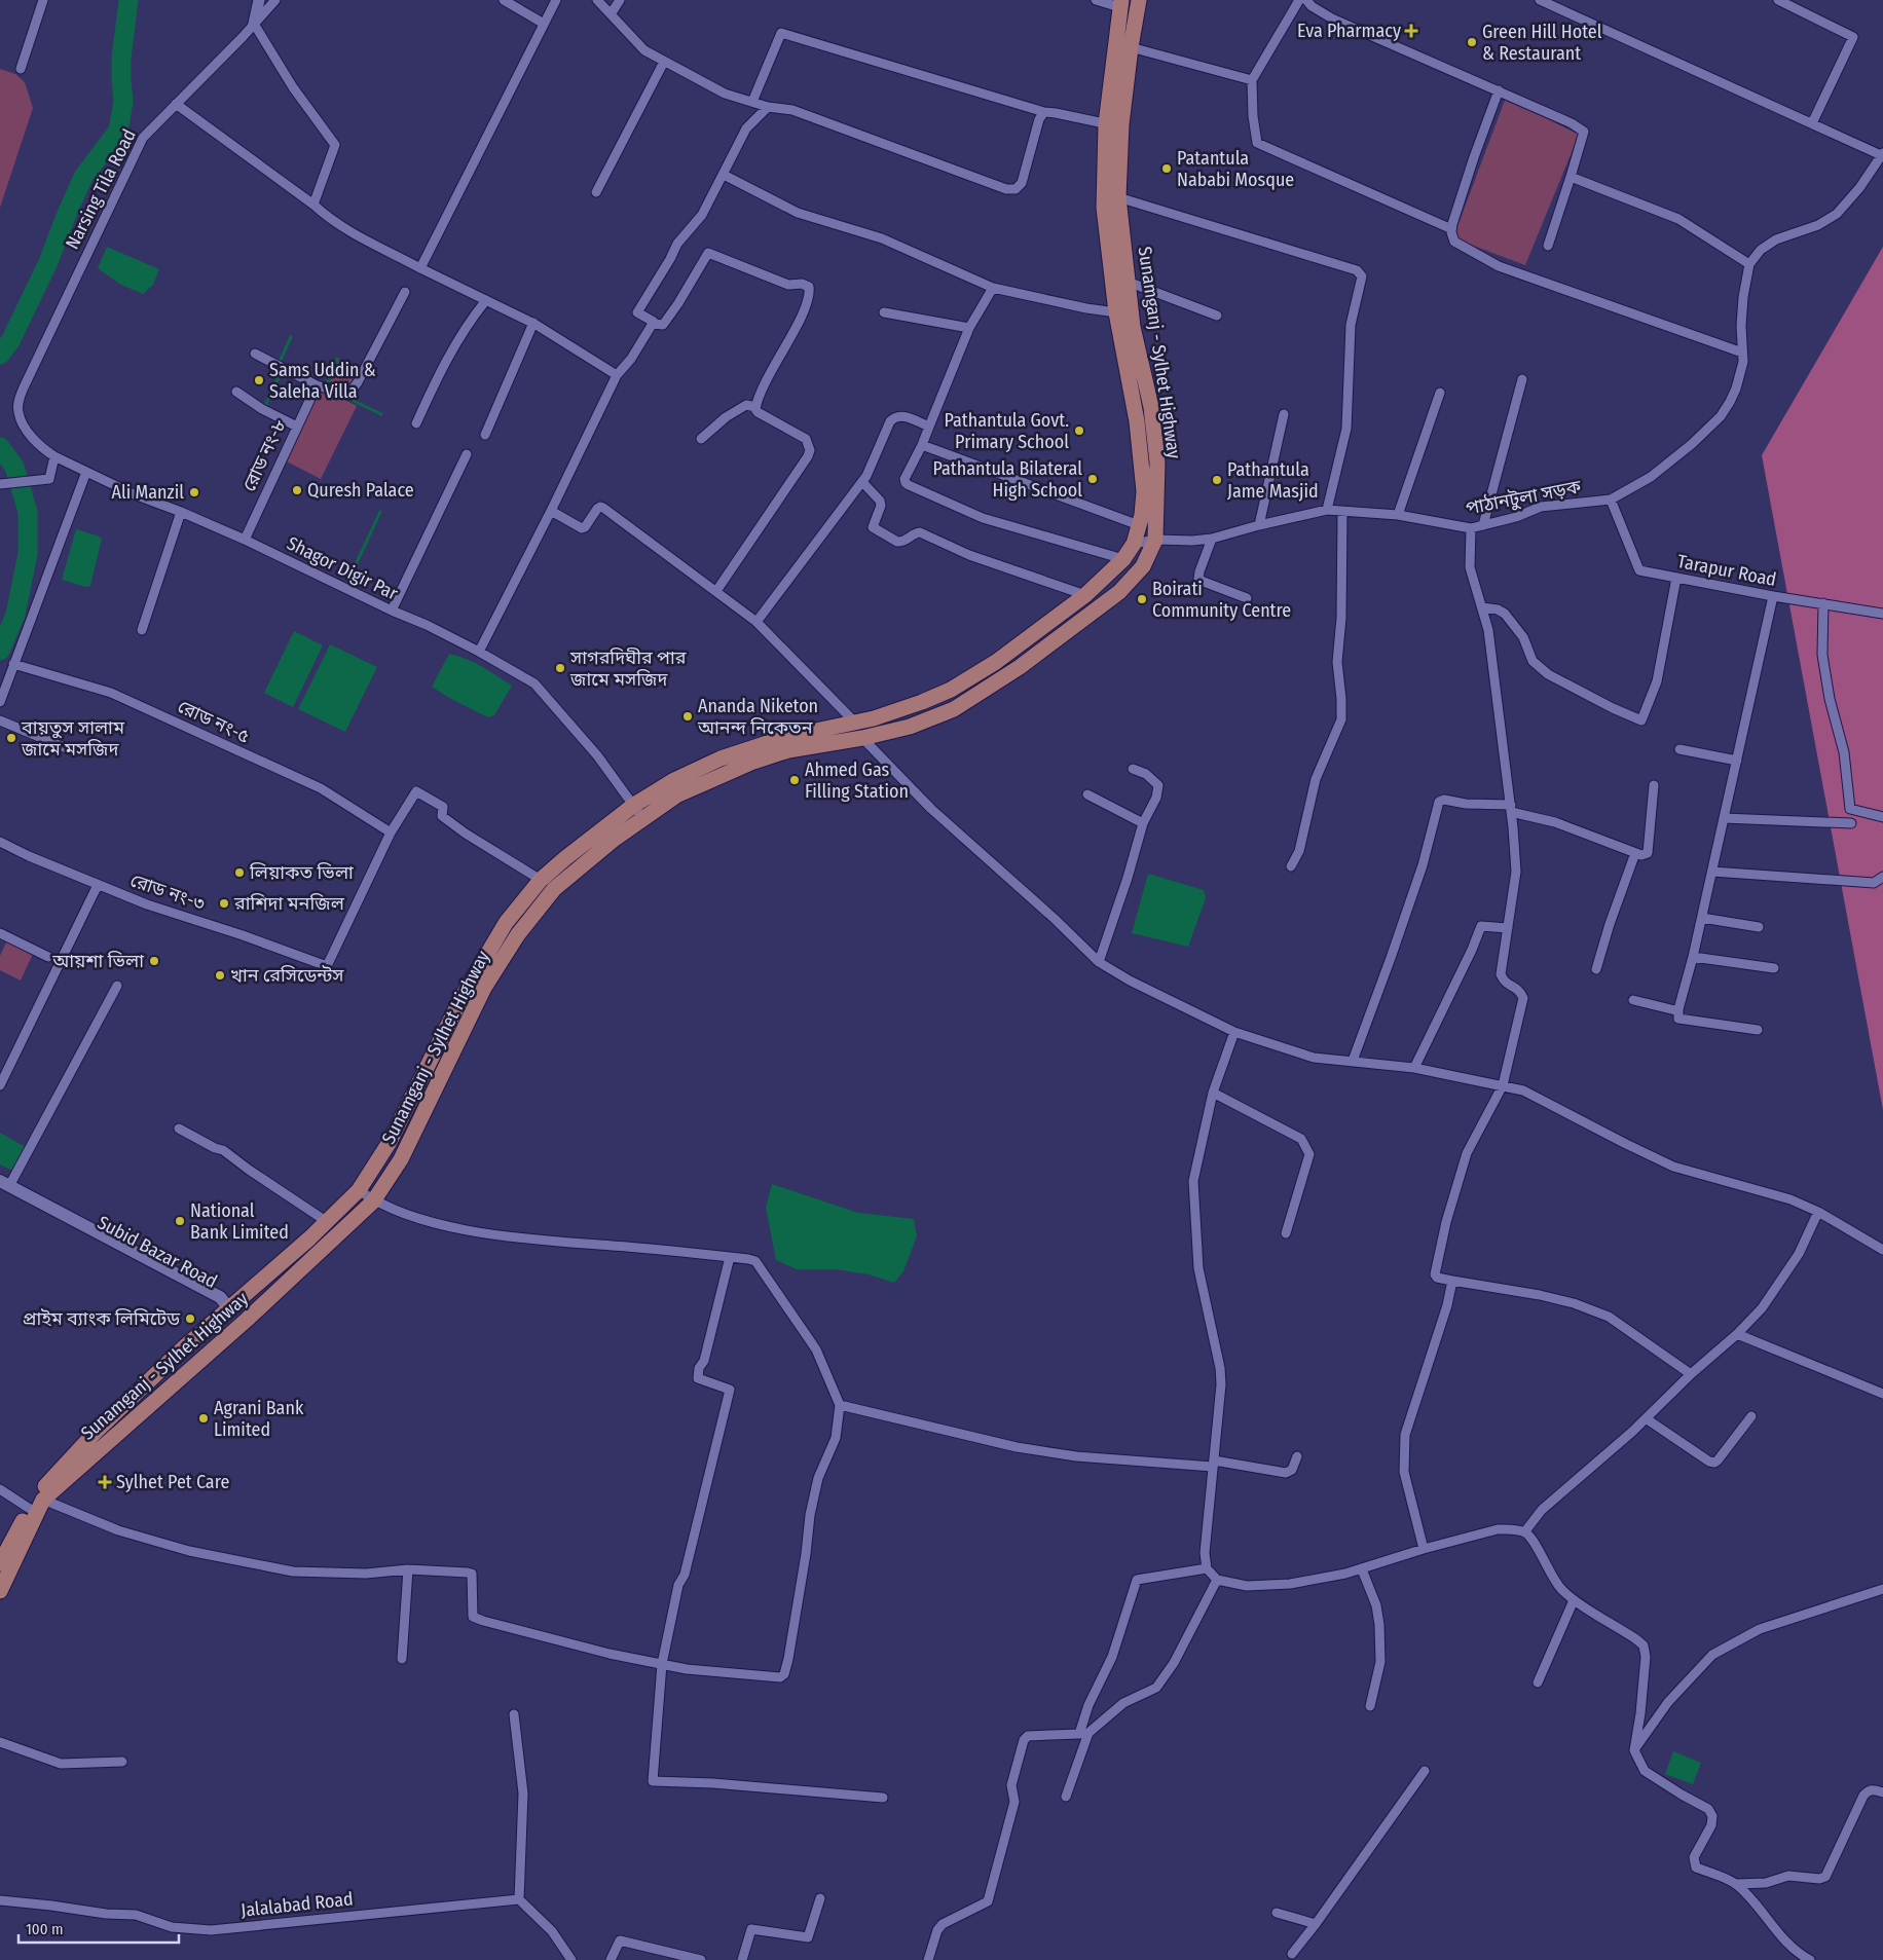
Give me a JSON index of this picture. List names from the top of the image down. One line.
{"streets":{"main road":["Sunamganj - Sylhet Highway","Subid Bazar Road"],"street":["Narsing Tila Road","রোড নং-৮","পাঠানটুলা সড়ক","Shagor Digir Par","Tarapur Road","রোড নং-৫","রোড নং-৩","Jalalabad Road"]},"crossings":[["Narsing Tila Road","Shagor Digir Par"],["Sunamganj - Sylhet Highway","পাঠানটুলা সড়ক"],["Sunamganj - Sylhet Highway","Shagor Digir Par"],["Sunamganj - Sylhet Highway","Subid Bazar Road"],["রোড নং-৮","Shagor Digir Par"],["পাঠানটুলা সড়ক","Tarapur Road"],["রোড নং-৫","রোড নং-৩"]],"places":{"health":["Eva Pharmacy","Sylhet Pet Care"],"other":["Green Hill Hotel & Restaurant","Patantula Nababi Mosque","Sams Uddin & Saleha Villa","Pathantula Govt. Primary School","Pathantula Bilateral High School","Pathantula Jame Masjid","Quresh Palace","Ali Manzil","Boirati Community Centre","সাগরদিঘীর পার জামে মসজিদ","Ananda Niketon আনন্দ নিকেতন","বায়তুস সালাম জামে মসজিদ","Ahmed Gas Filling Station","লিয়াকত ভিলা","রাশিদা মনজিল","আয়শা ভিলা","খান রেসিডেন্টস","National Bank Limited","প্রাইম ব্যাংক লিমিটেড","Agrani Bank Limited"]},"scale_bar":"100 m"}
